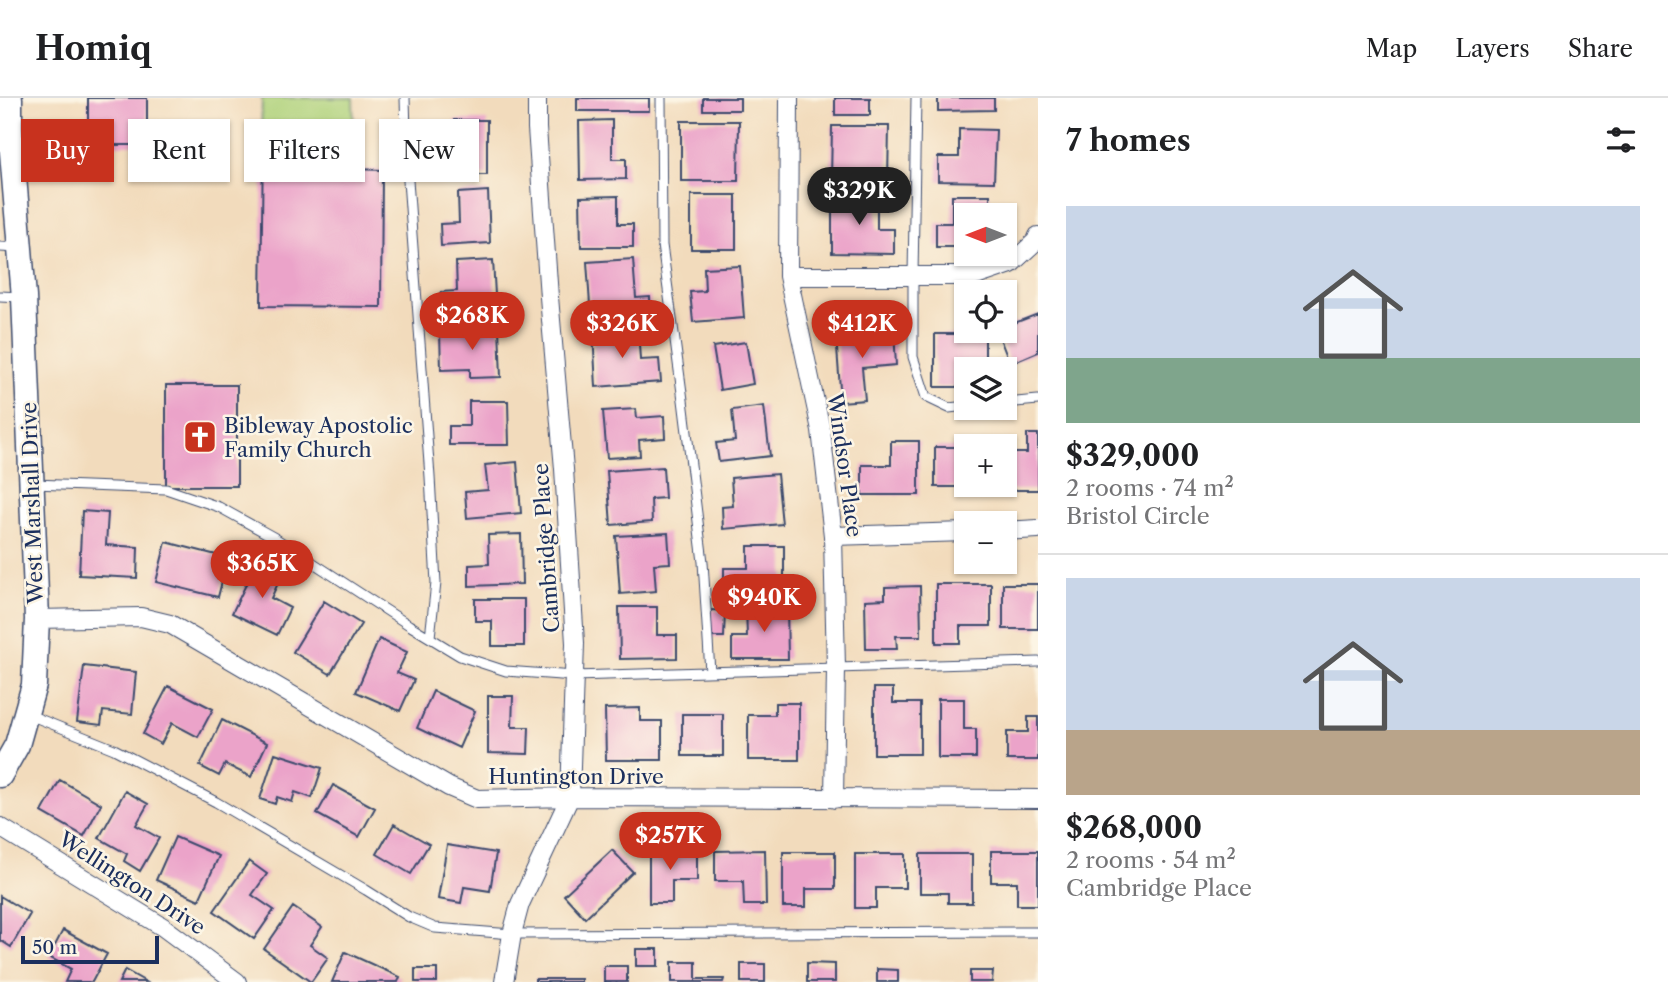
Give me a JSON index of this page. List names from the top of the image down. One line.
{"streets":{"main road":["West Marshall Drive"],"street":["Windsor Place","Cambridge Place","Huntington Drive","Wellington Drive"]},"crossings":[["Windsor Place","Huntington Drive"],["West Marshall Drive","Huntington Drive"],["Cambridge Place","Huntington Drive"]],"places":{"church":["Bibleway Apostolic Family Church"]},"scale_bar":"50 m","north":"left","page":{"header":"Homiq","nav":["Map","Layers","Share"],"heading":"7 homes","chip":["Buy","Rent","Filters","New"],"price":["$329K","$268K","$326K","$412K","$365K","$940K","$257K"],"list":[{"name":"$329,000","note":"2 rooms · 74 m² · Bristol Circle"},{"name":"$268,000","note":"2 rooms · 54 m² · Cambridge Place"}],"map_buttons":["+","−"],"scale":"50 m"}}
